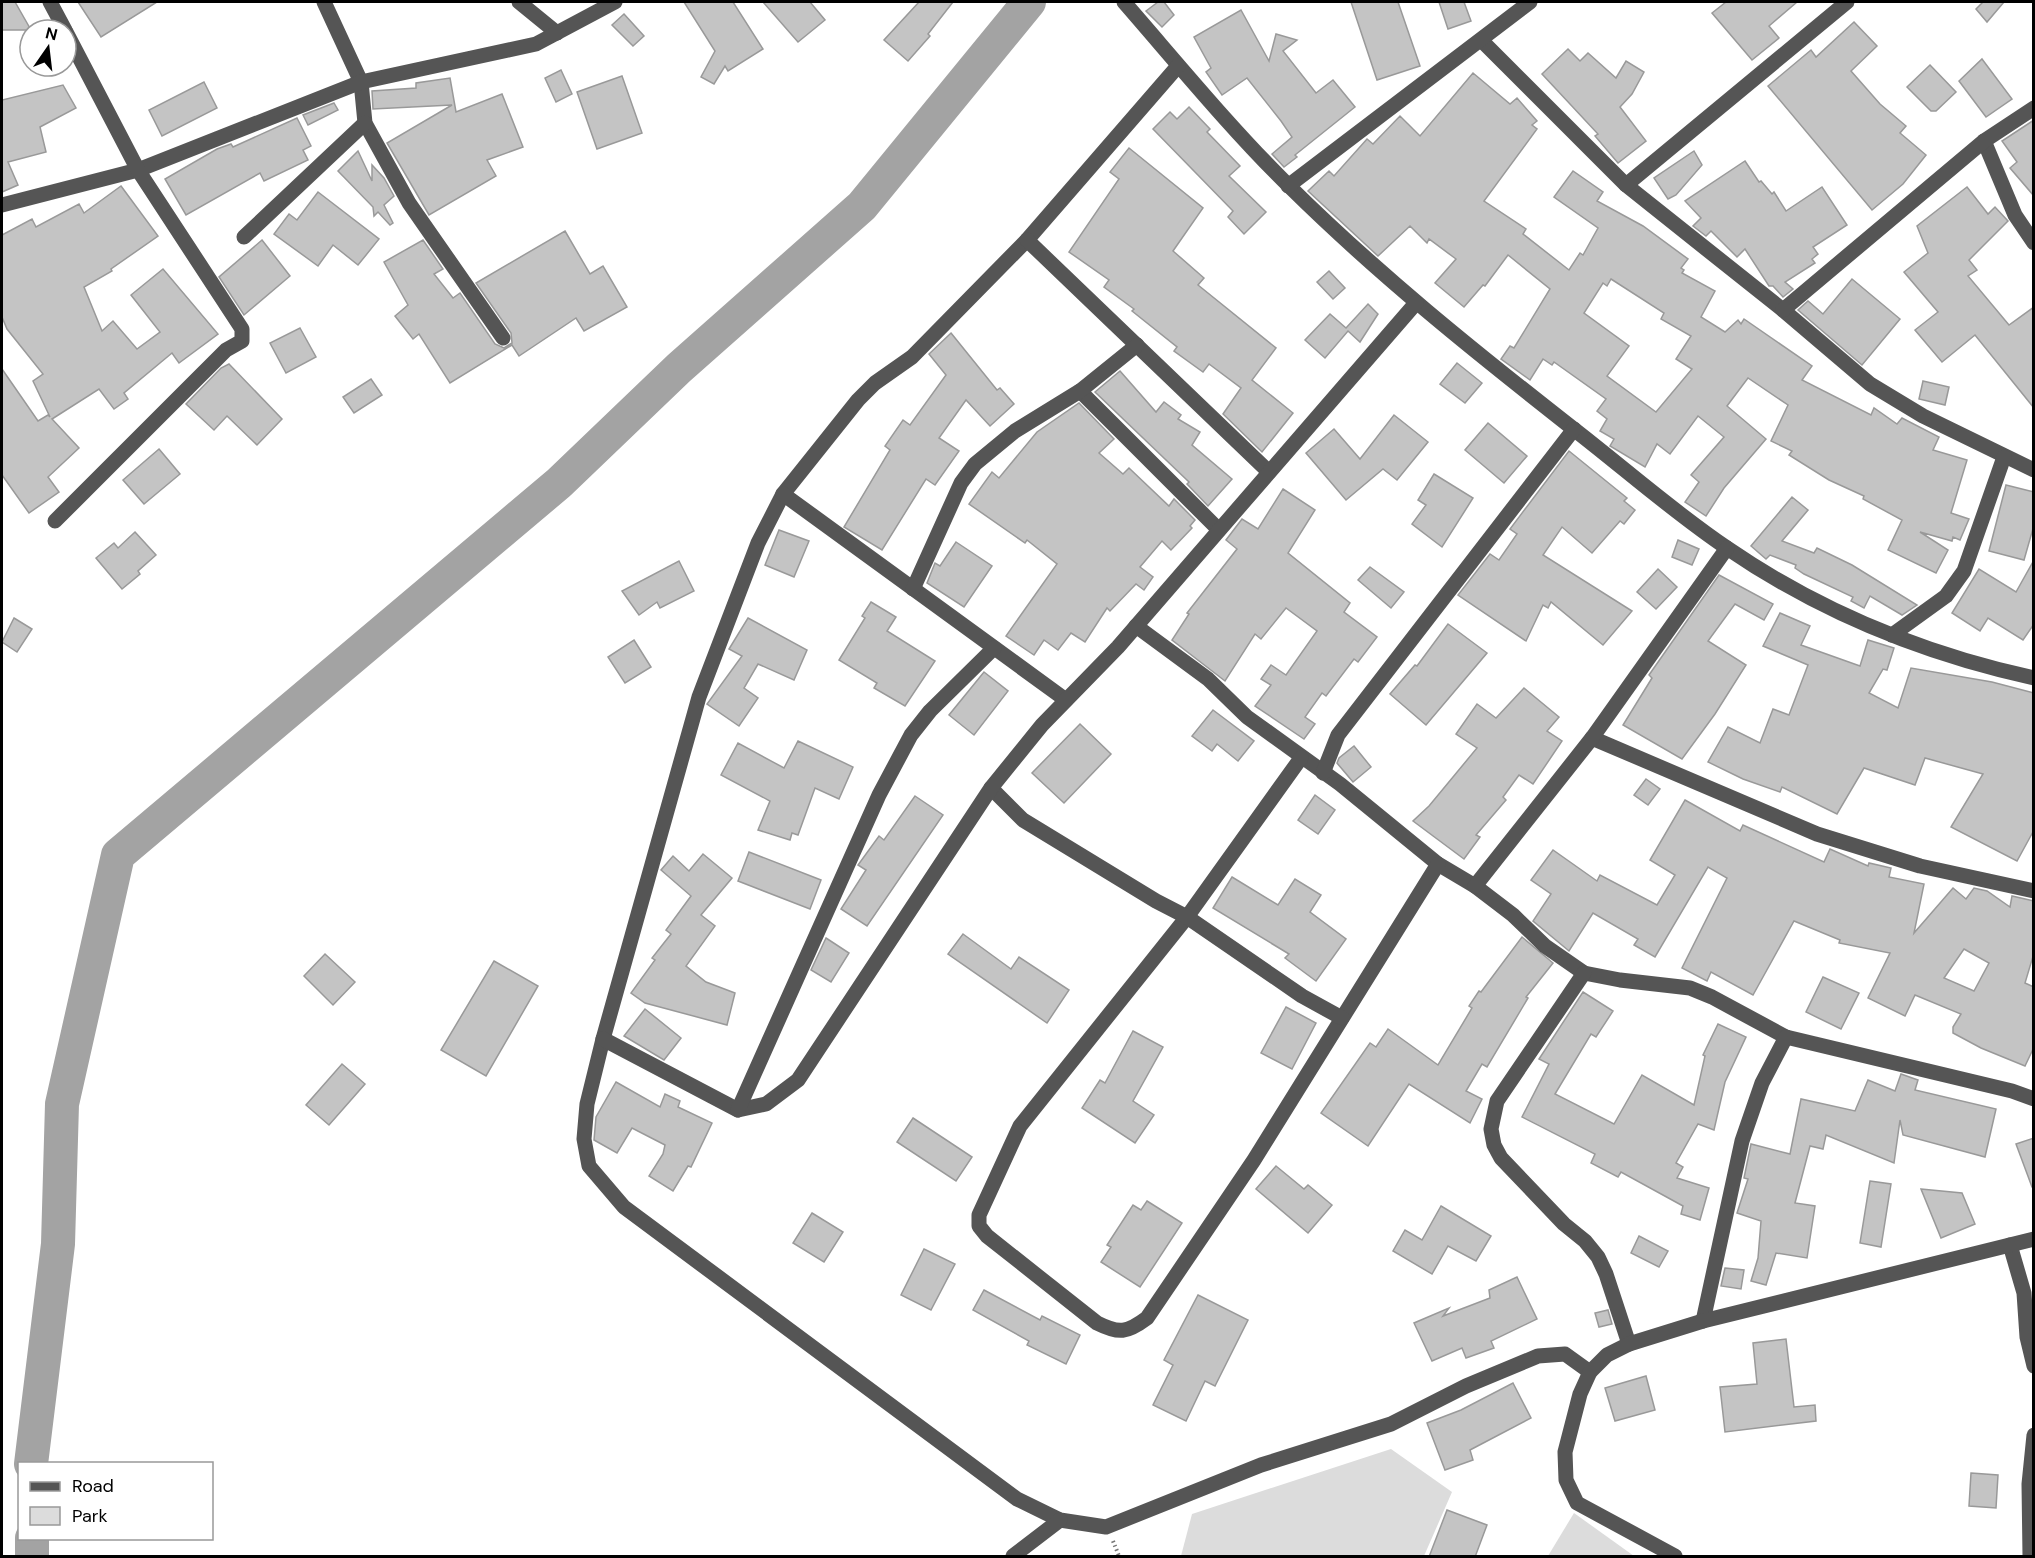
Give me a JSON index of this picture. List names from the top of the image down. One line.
{"legend":["Road","Park"],"north":"top"}
